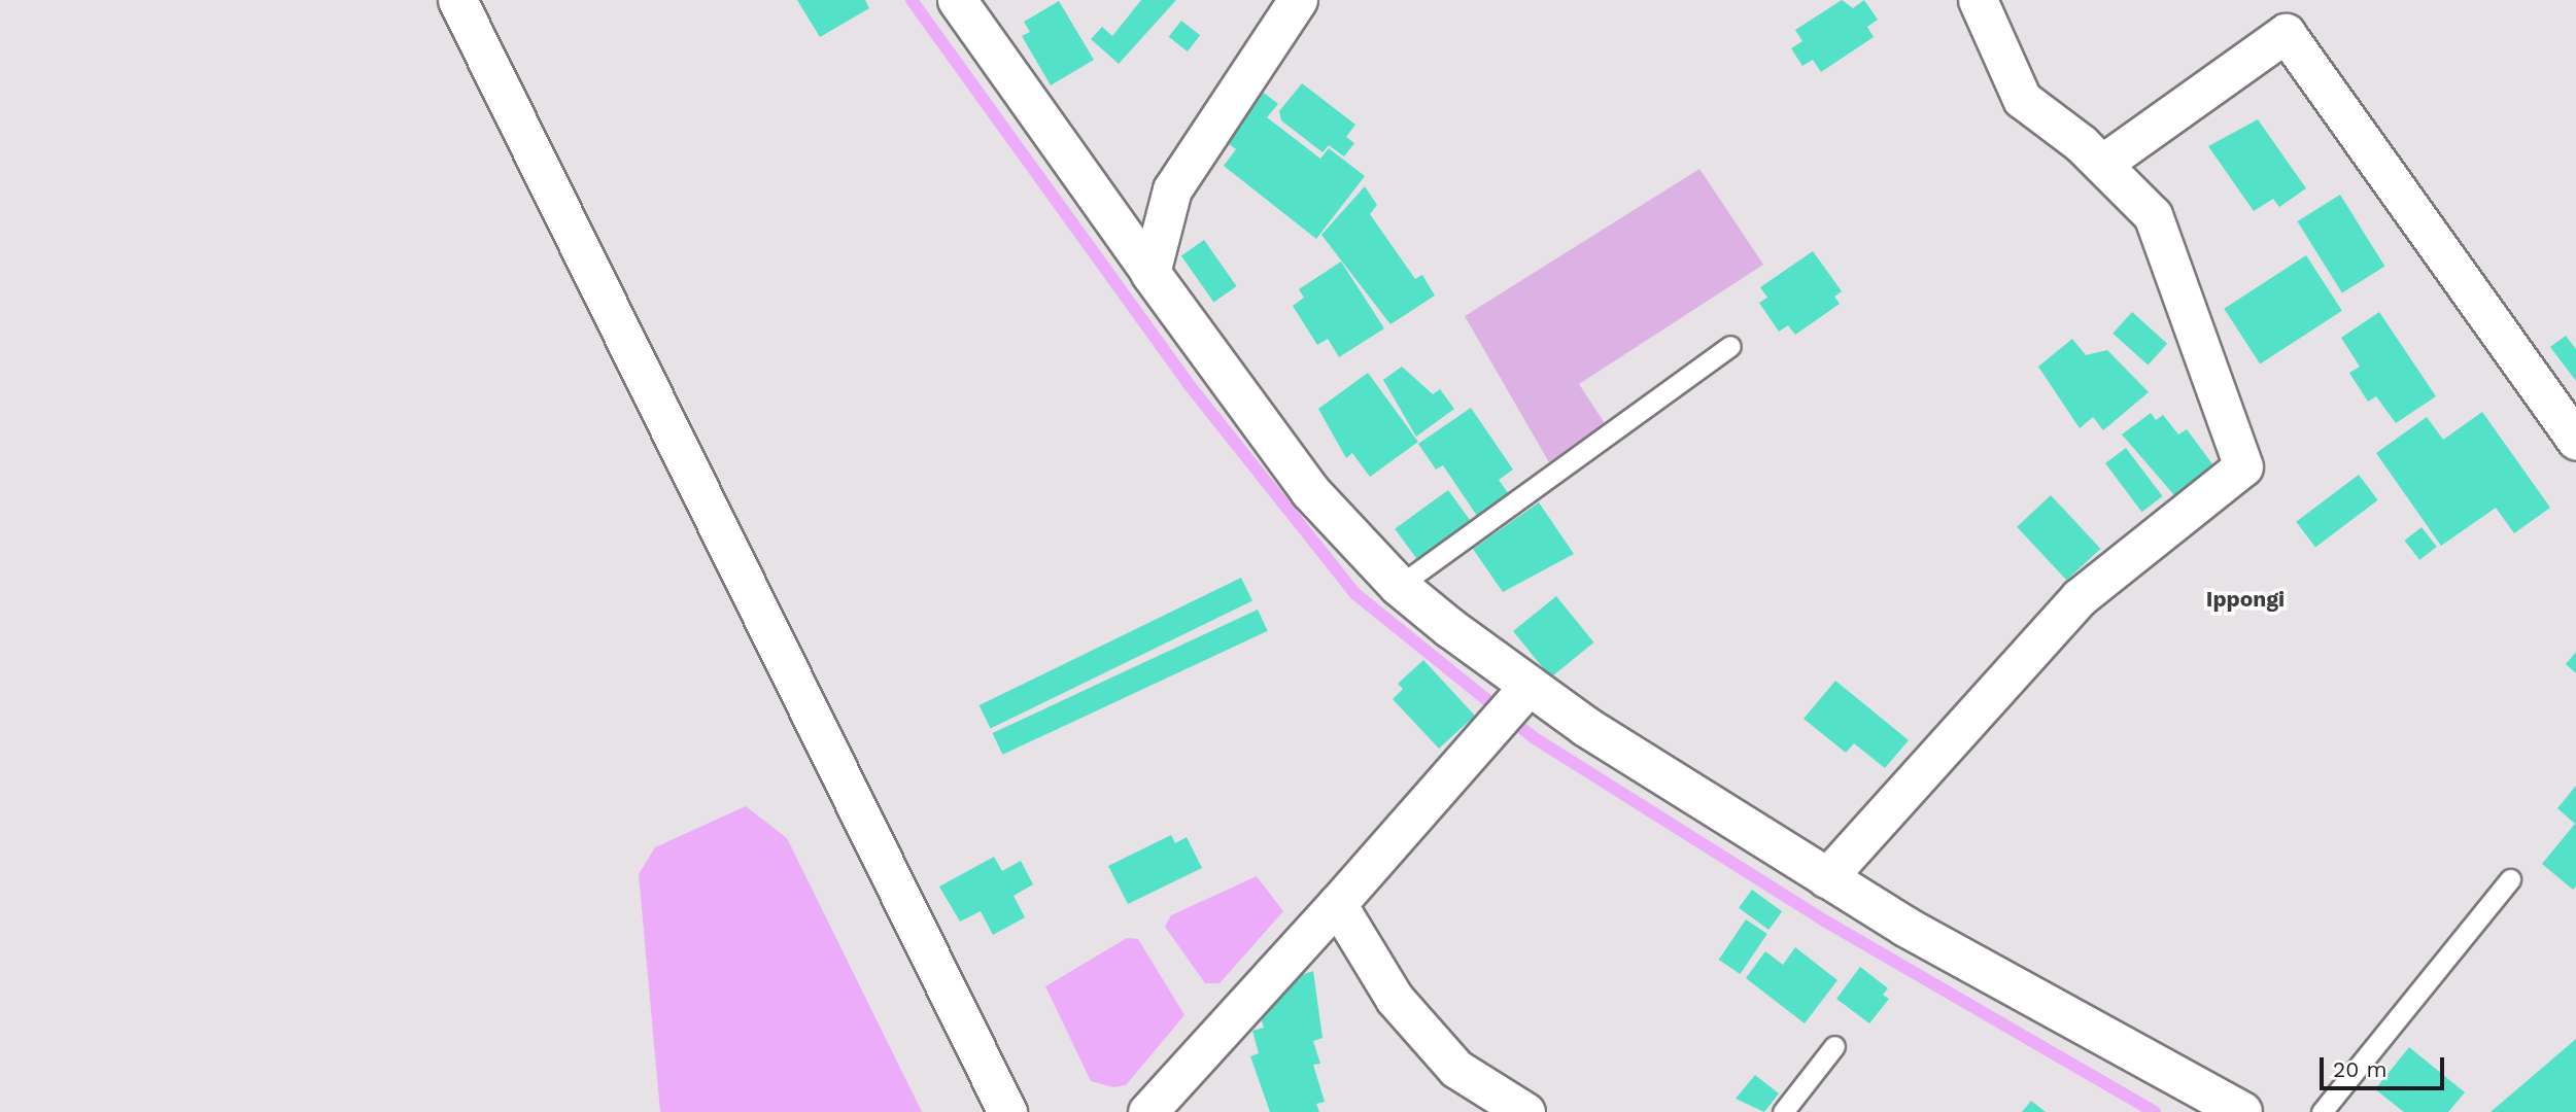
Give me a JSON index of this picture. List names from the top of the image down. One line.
{"districts":["Ippongi"],"scale_bar":"20 m"}
